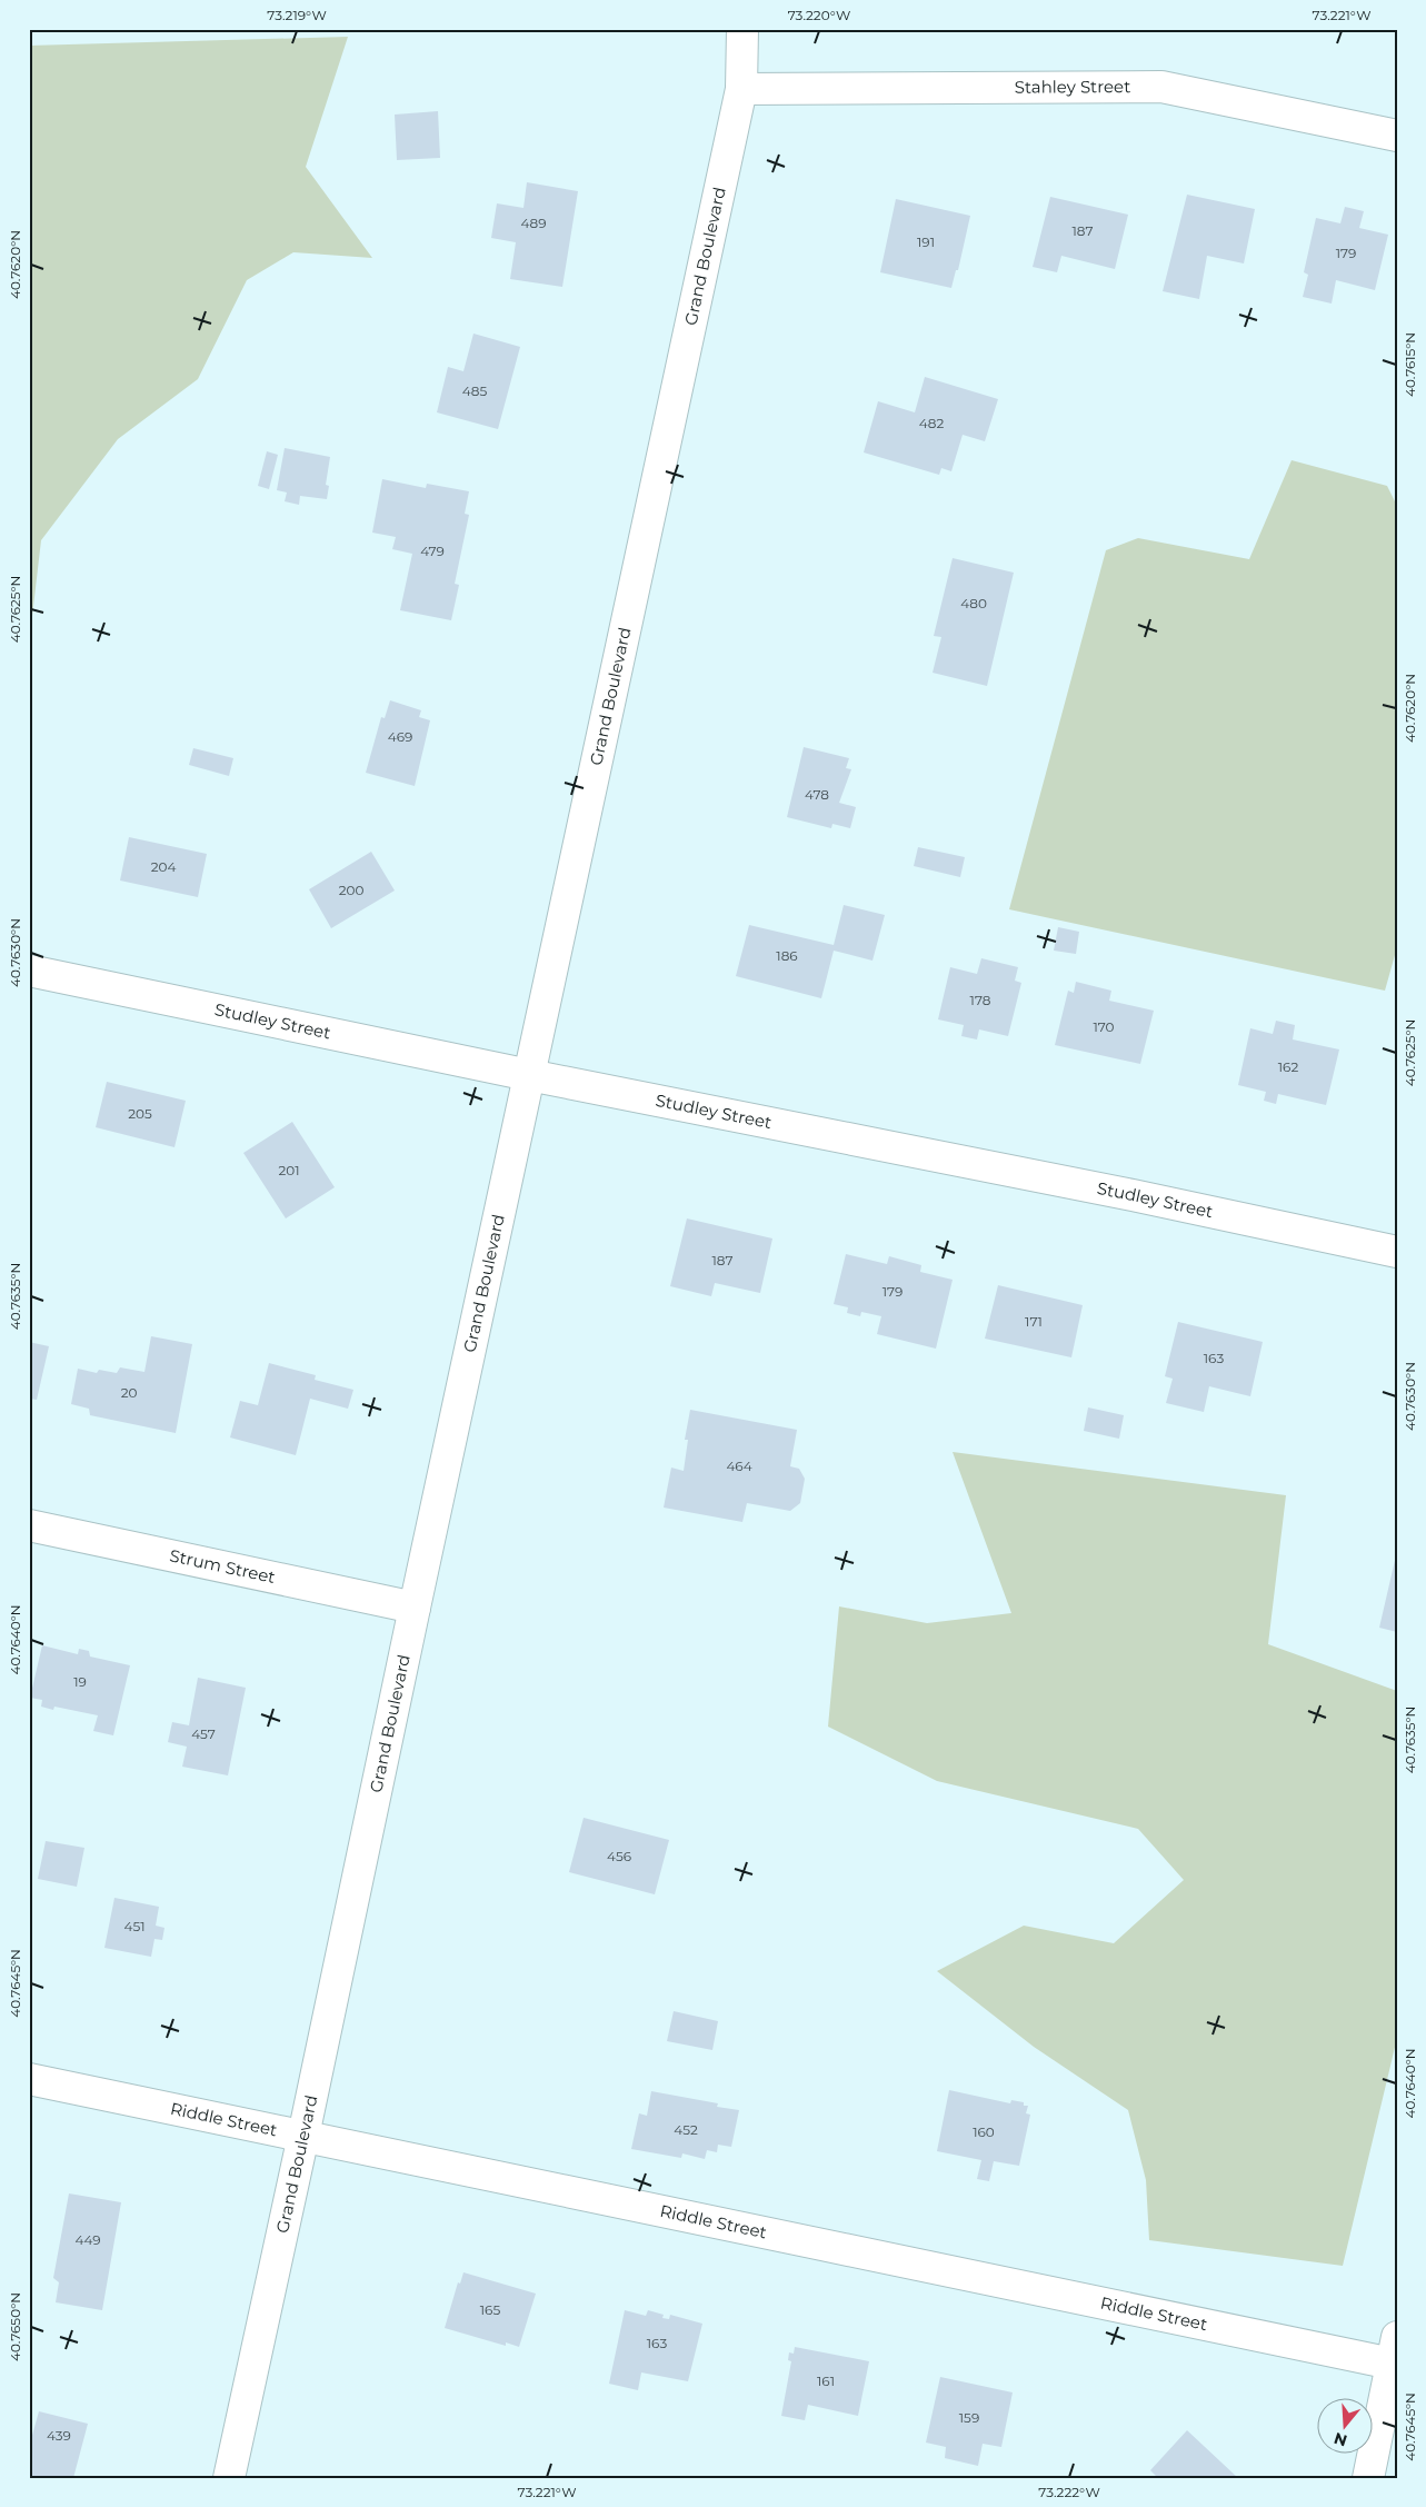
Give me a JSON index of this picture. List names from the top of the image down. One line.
{"streets":{"street":["Stahley Street","Grand Boulevard","Studley Street","Strum Street","Riddle Street"]},"crossings":[["Stahley Street","Grand Boulevard"],["Grand Boulevard","Studley Street"],["Grand Boulevard","Strum Street"],["Grand Boulevard","Riddle Street"]],"house_numbers":["489","187","191","179","485","482","479","480","469","478","204","200","186","178","170","162","205","201","187","179","171","163","20","464","19","457","456","451","452","160","449","165","163","161","159","439"],"north":"bottom","coordinates":["73.219°W","73.220°W","73.221°W","40.7620°N","40.7615°N","40.7625°N","40.7630°N","40.7635°N","40.7640°N","40.7645°N","40.7650°N","73.222°W"]}
